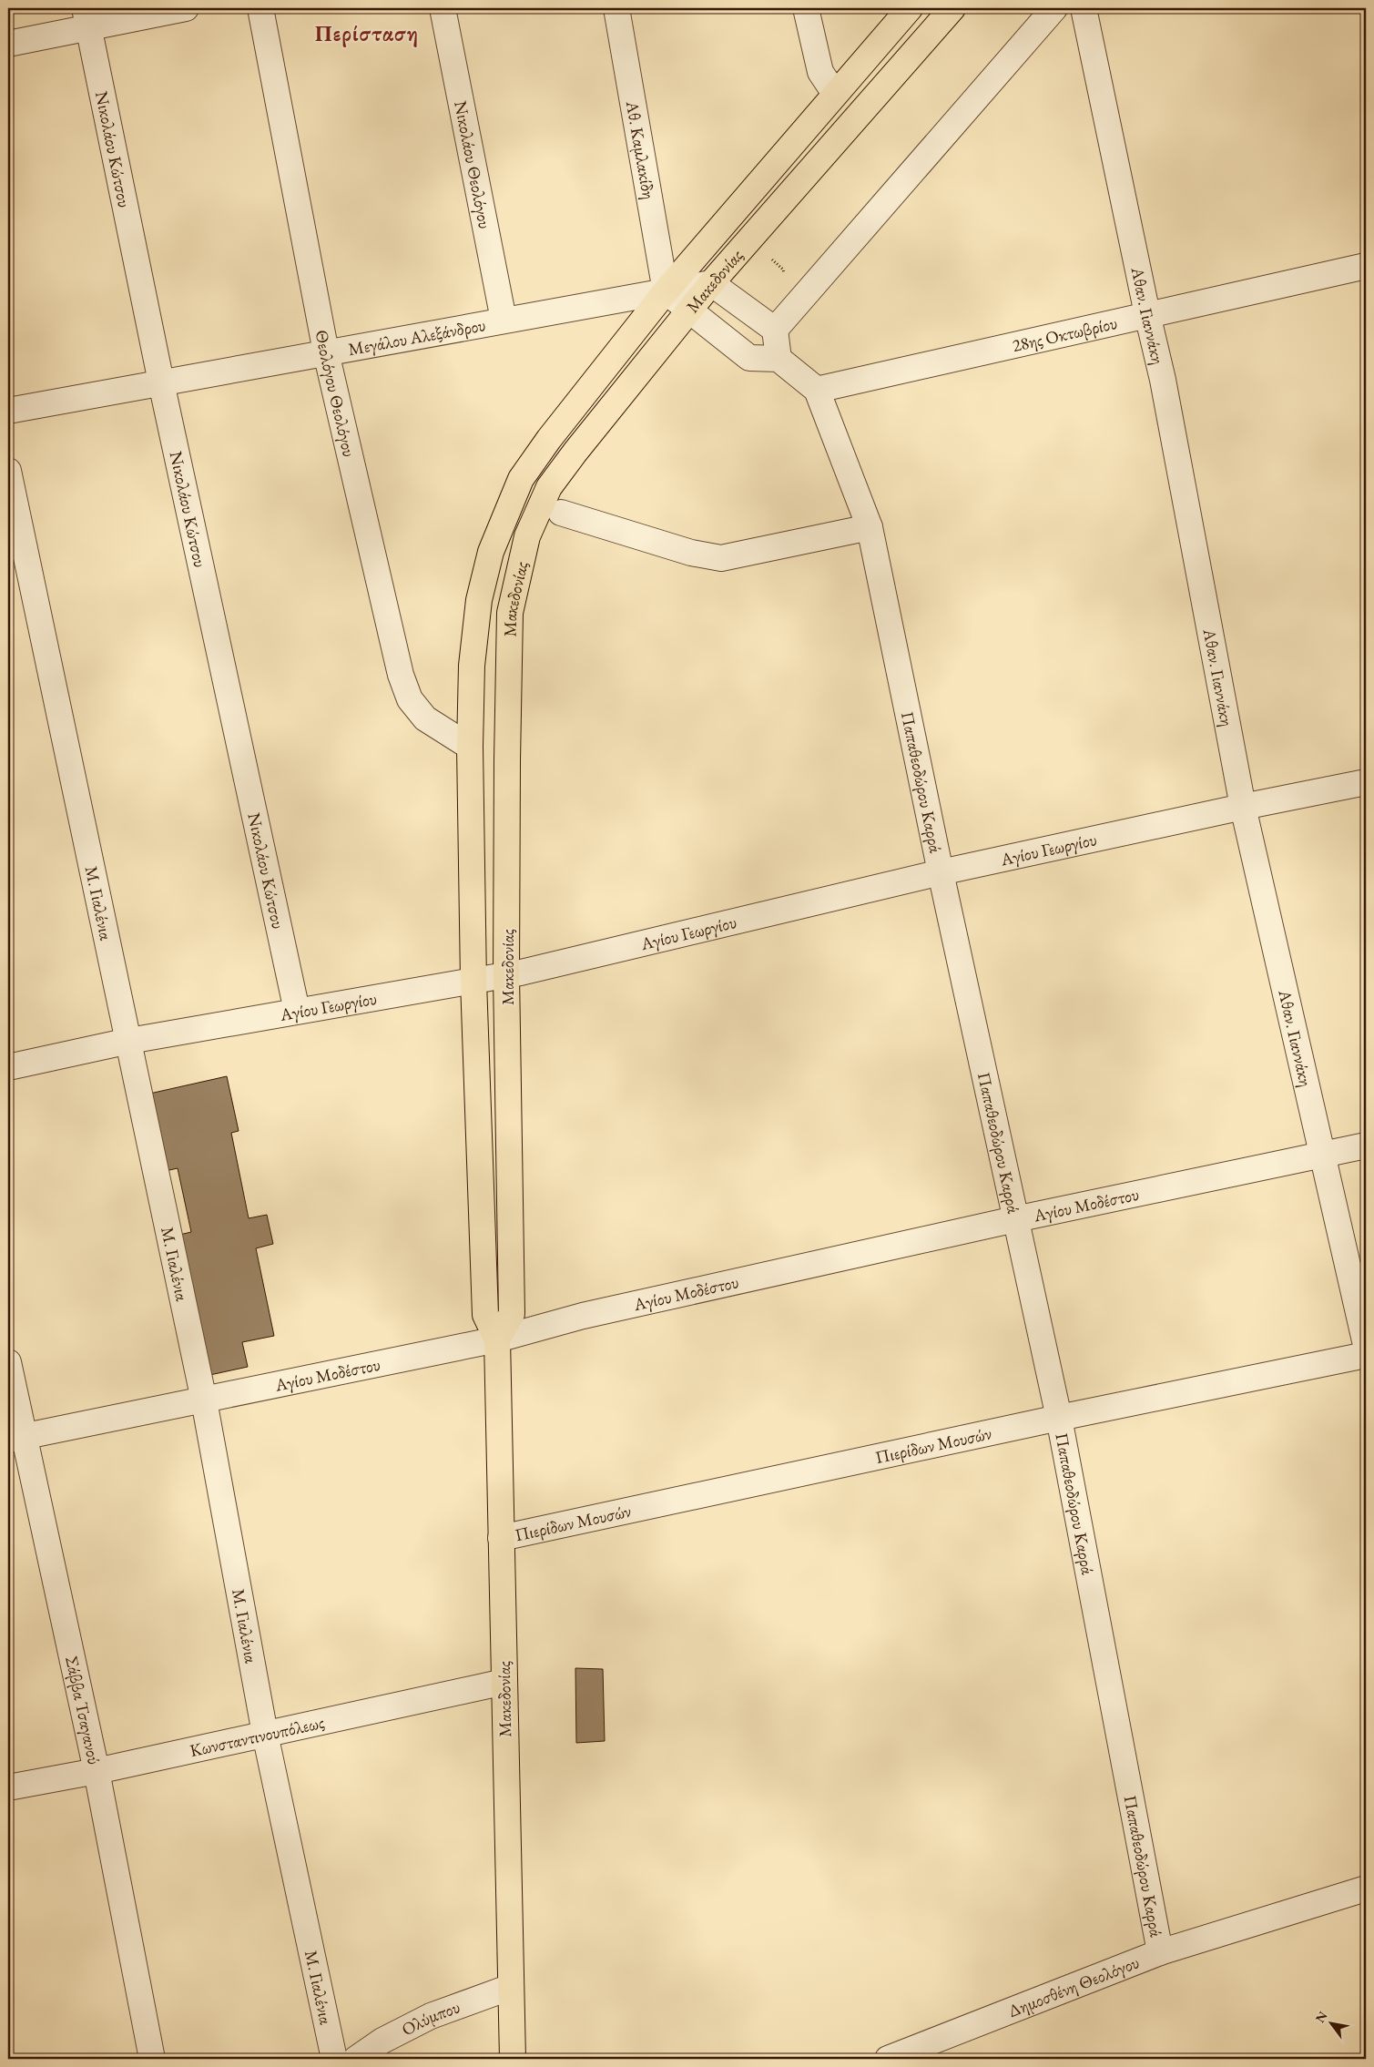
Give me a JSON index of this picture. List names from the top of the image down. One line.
{"streets":{"main road":["Μακεδονίας"],"street":["Νικολάου Κώτσου","Αθ. Καμλακίδη","Νικολάου Θεολόγου","Αθαν. Γιαννάκη","28ης Οκτωβρίου","Μεγάλου Αλεξάνδρου","Θεολόγου Θεολόγου","Παπαθεοδώρου Καρρά","Αγίου Γεωργίου","Μ. Γιαλένια","Αγίου Μοδέστου","Πιερίδων Μουσών","Σάββα Τσαγανού","Κωνσταντινουπόλεως","Δημοσθένη Θεολόγου","Ολύμπου"]},"crossings":[["Νικολάου Κώτσου","Μεγάλου Αλεξάνδρου"],["Νικολάου Κώτσου","Αγίου Γεωργίου"],["Αθ. Καμλακίδη","Μακεδονίας"],["Αθ. Καμλακίδη","Μεγάλου Αλεξάνδρου"],["Νικολάου Θεολόγου","Μεγάλου Αλεξάνδρου"],["Μακεδονίας","Μεγάλου Αλεξάνδρου"],["Μακεδονίας","Θεολόγου Θεολόγου"],["Μακεδονίας","Αγίου Γεωργίου"],["Μακεδονίας","Αγίου Μοδέστου"],["Μακεδονίας","Πιερίδων Μουσών"],["Μακεδονίας","Κωνσταντινουπόλεως"],["Μακεδονίας","Ολύμπου"],["Αθαν. Γιαννάκη","28ης Οκτωβρίου"],["Αθαν. Γιαννάκη","Αγίου Γεωργίου"],["Αθαν. Γιαννάκη","Αγίου Μοδέστου"],["28ης Οκτωβρίου","Παπαθεοδώρου Καρρά"],["Μεγάλου Αλεξάνδρου","Θεολόγου Θεολόγου"],["Παπαθεοδώρου Καρρά","Αγίου Γεωργίου"],["Παπαθεοδώρου Καρρά","Αγίου Μοδέστου"],["Παπαθεοδώρου Καρρά","Πιερίδων Μουσών"],["Παπαθεοδώρου Καρρά","Δημοσθένη Θεολόγου"],["Αγίου Γεωργίου","Μ. Γιαλένια"],["Μ. Γιαλένια","Αγίου Μοδέστου"],["Μ. Γιαλένια","Κωνσταντινουπόλεως"],["Αγίου Μοδέστου","Σάββα Τσαγανού"],["Σάββα Τσαγανού","Κωνσταντινουπόλεως"]],"districts":["Περίσταση"],"north":"top left"}
